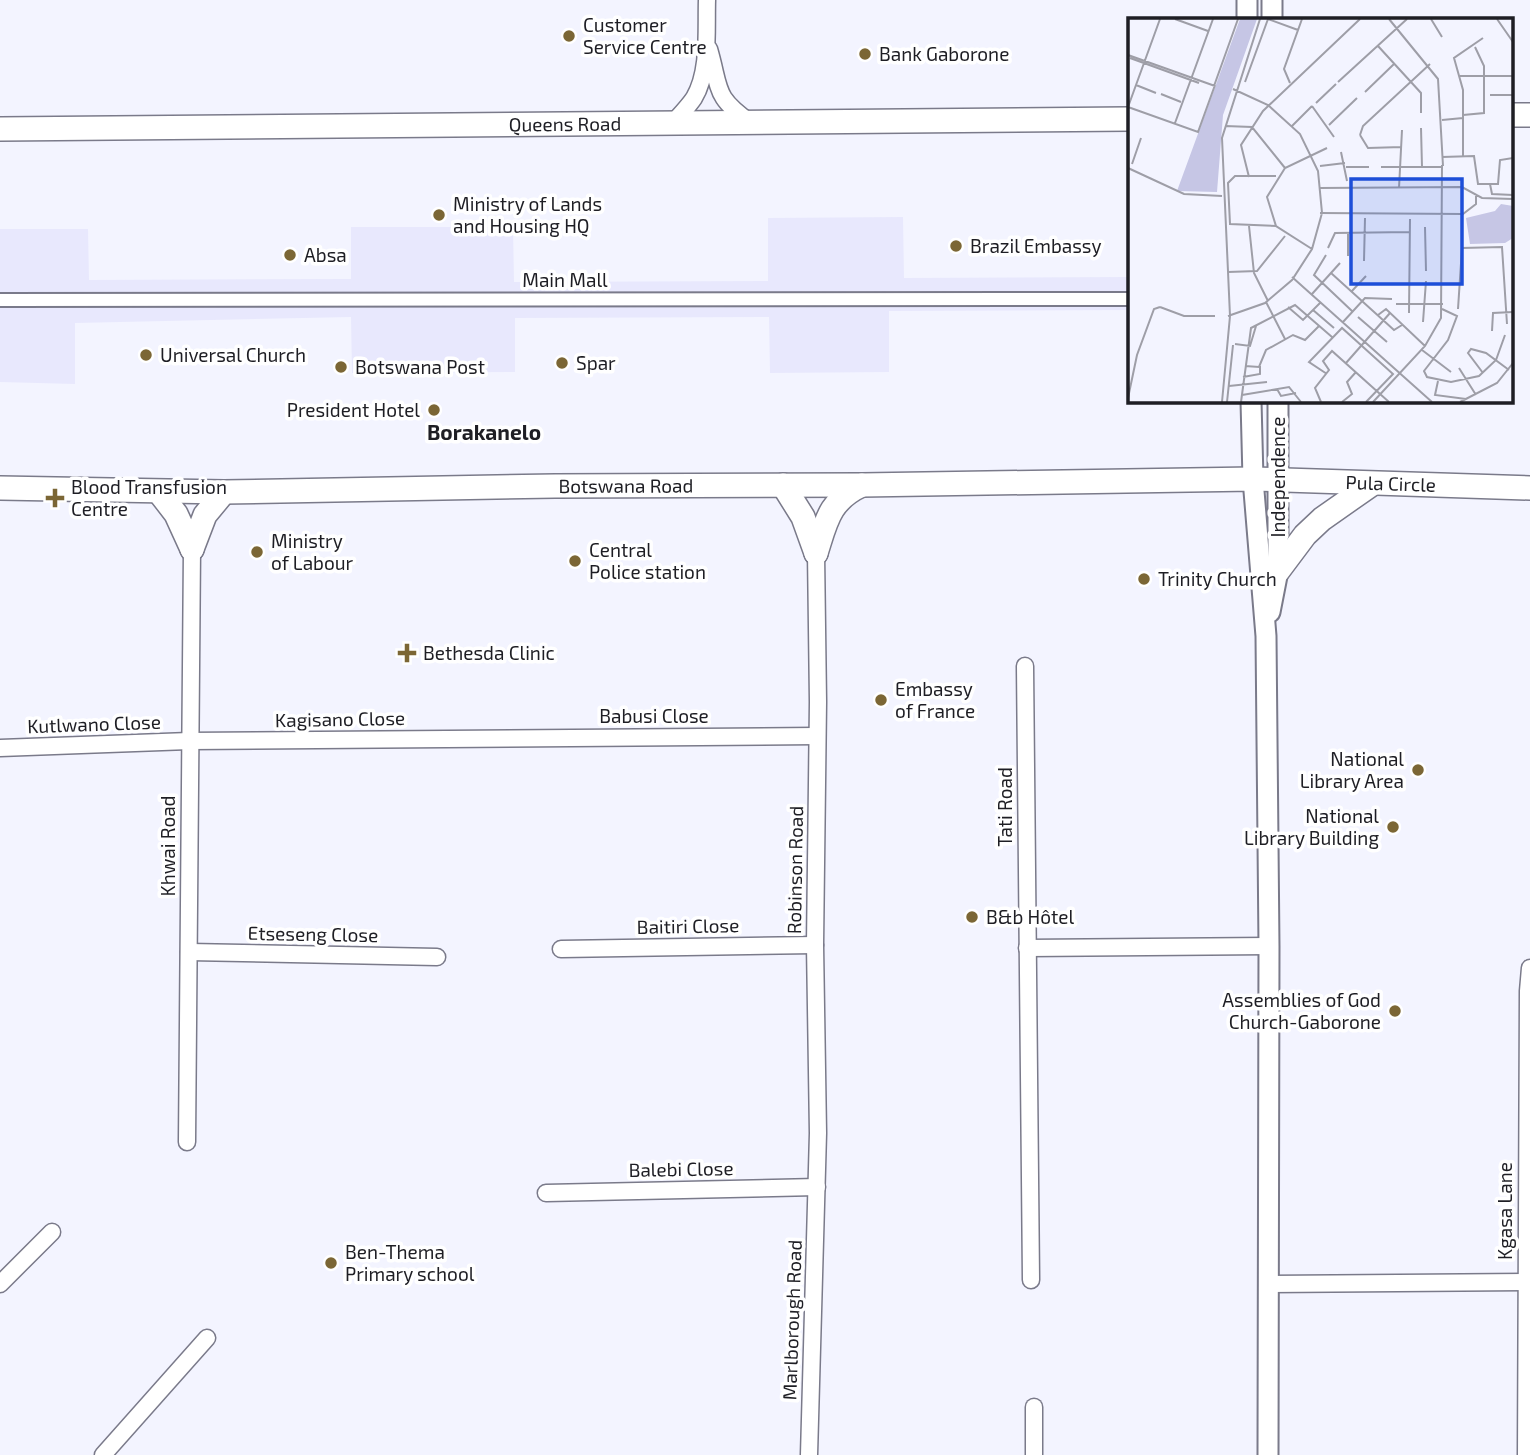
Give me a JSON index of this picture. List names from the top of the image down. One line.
{"streets":{"main road":["Queens Road","Pula Circle","Botswana Road"],"street":["Main Mall","Independence","Babusi Close","Kagisano Close","Kutlwano Close","Tati Road","Khwai Road","Robinson Road","Baitiri Close","Etseseng Close","Balebi Close","Kgasa Lane","Marlborough Road"]},"crossings":[["Independence","Pula Circle"],["Independence","Botswana Road"],["Pula Circle","Botswana Road"],["Babusi Close","Kagisano Close"],["Babusi Close","Robinson Road"],["Kagisano Close","Kutlwano Close"],["Kagisano Close","Khwai Road"],["Kutlwano Close","Khwai Road"],["Khwai Road","Etseseng Close"],["Robinson Road","Baitiri Close"],["Robinson Road","Balebi Close"],["Robinson Road","Marlborough Road"],["Balebi Close","Marlborough Road"]],"districts":["Borakanelo"],"places":{"other":["Customer Service Centre","Bank Gaborone","Ministry of Lands and Housing HQ","Brazil Embassy","Absa","Universal Church","Spar","Botswana Post","President Hotel","Ministry of Labour","Central Police station","Trinity Church","Embassy of France","National Library Area","National Library Building","B&b Hôtel","Assemblies of God Church-Gaborone","Ben-Thema Primary school"],"health":["Blood Transfusion Centre","Bethesda Clinic"]}}
